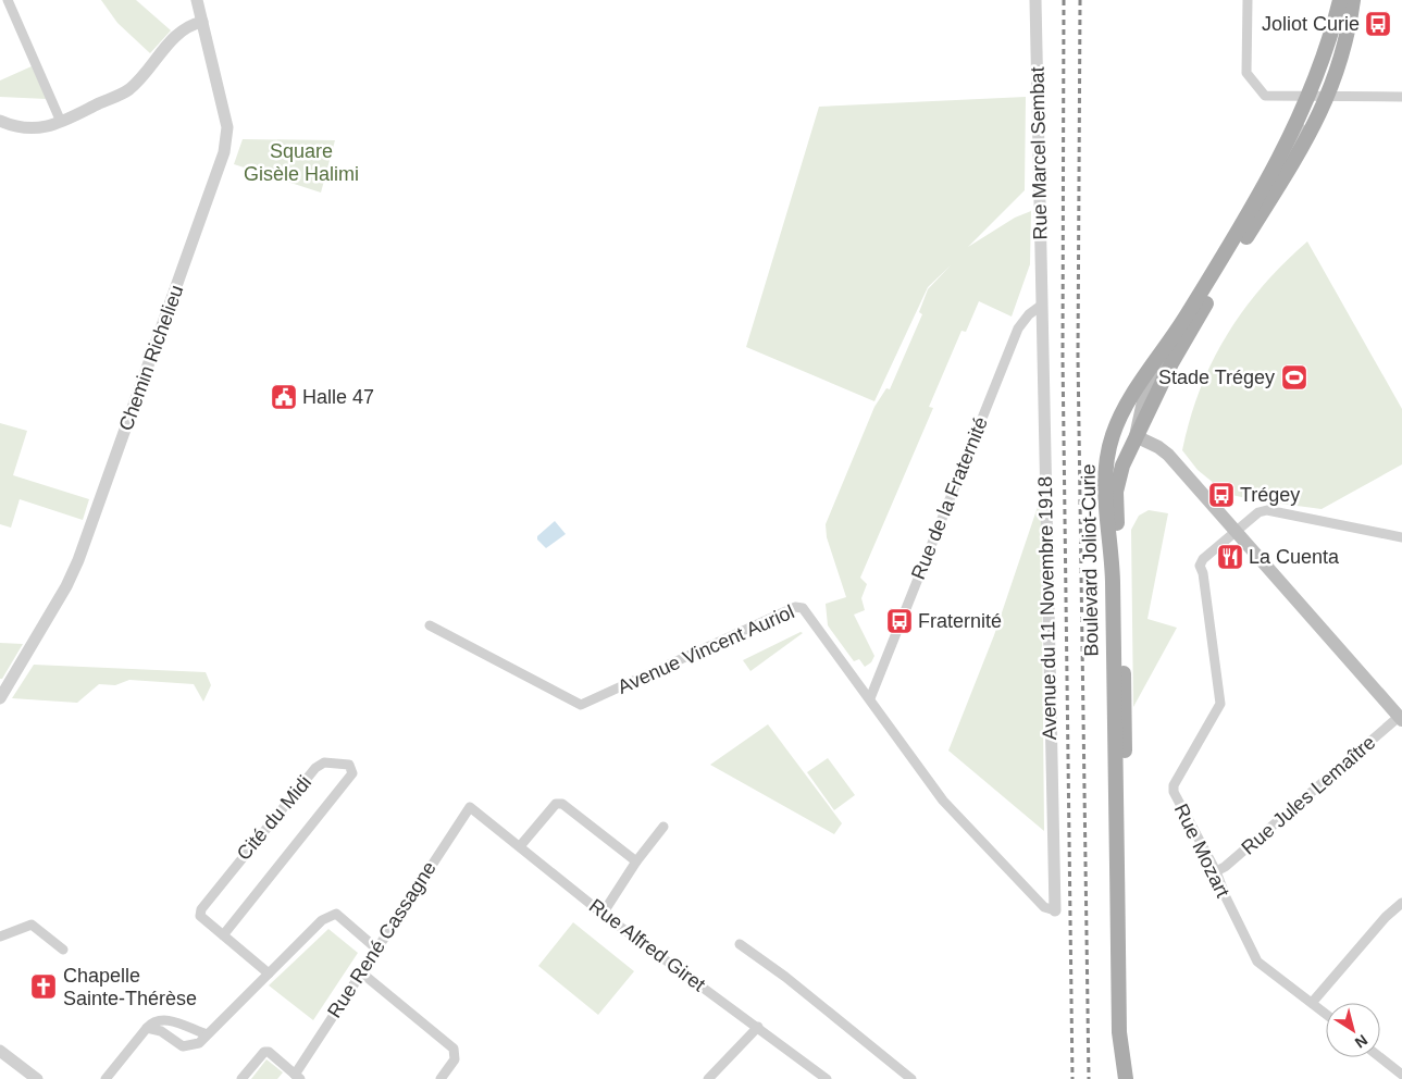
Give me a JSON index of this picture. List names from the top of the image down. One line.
{"streets":{"main road":["Boulevard Joliot-Curie"],"street":["Rue Marcel Sembat","Chemin Richelieu","Rue de la Fraternité","Avenue du 11 Novembre 1918","Avenue Vincent Auriol","Rue Jules Lemaître","Cité du Midi","Rue Mozart","Rue René Cassagne","Rue Alfred Giret"]},"crossings":[["Rue Marcel Sembat","Rue de la Fraternité"],["Rue Marcel Sembat","Avenue du 11 Novembre 1918"],["Rue de la Fraternité","Avenue du 11 Novembre 1918"],["Rue de la Fraternité","Avenue Vincent Auriol"],["Avenue du 11 Novembre 1918","Avenue Vincent Auriol"],["Rue Jules Lemaître","Rue Mozart"],["Rue René Cassagne","Rue Alfred Giret"]],"parks":["Square Gisèle Halimi"],"places":{"bus stop":["Joliot Curie","Trégey","Fraternité"],"sports":["Stade Trégey"],"public building":["Halle 47"],"restaurant":["La Cuenta"],"church":["Chapelle Sainte-Thérèse"]},"north":"bottom right"}
